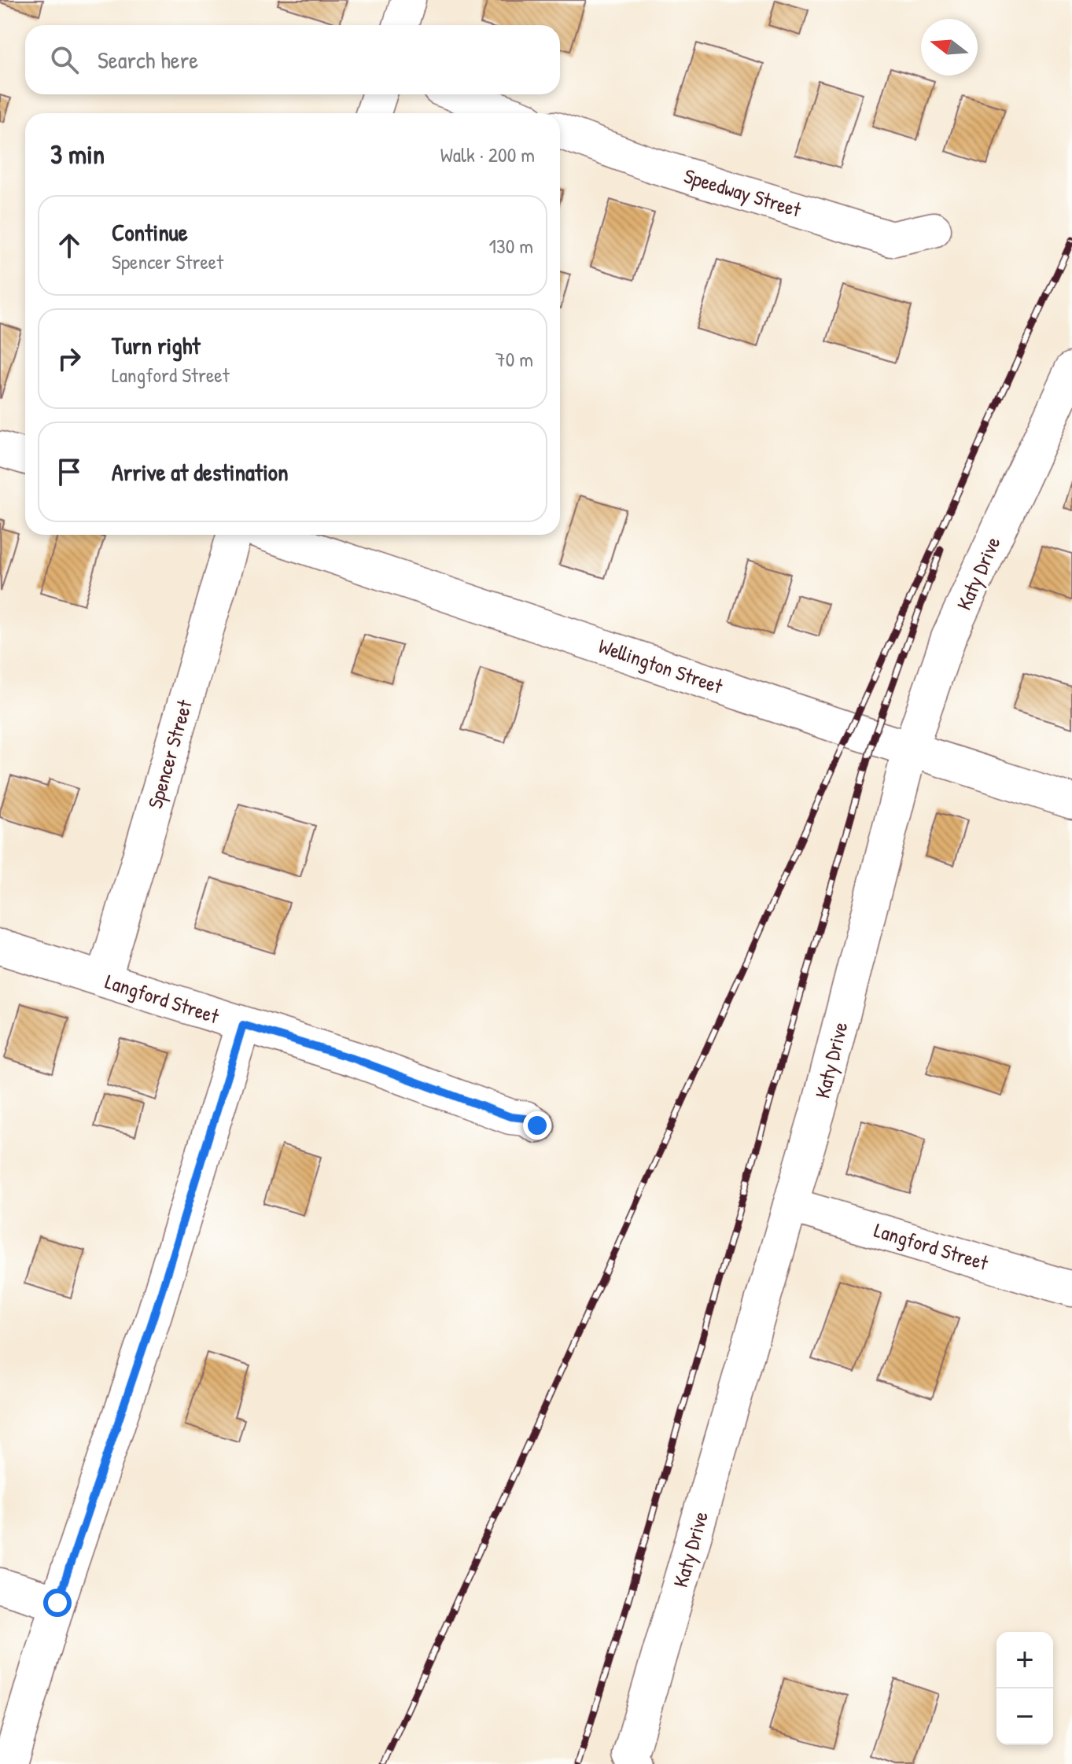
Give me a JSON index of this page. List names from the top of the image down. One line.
{"streets":{"street":["Speedway Street","Katy Drive","Wellington Street","Spencer Street","Langford Street"]},"crossings":[["Katy Drive","Wellington Street"],["Katy Drive","Langford Street"],["Spencer Street","Langford Street"]],"north":"left","page":{"search":"Search here","heading":["3 min","Walk · 200 m"],"list":[["Continue","Spencer Street","130 m"],["Turn right","Langford Street","70 m"],"Arrive at destination"],"map_buttons":["+","−"]}}
